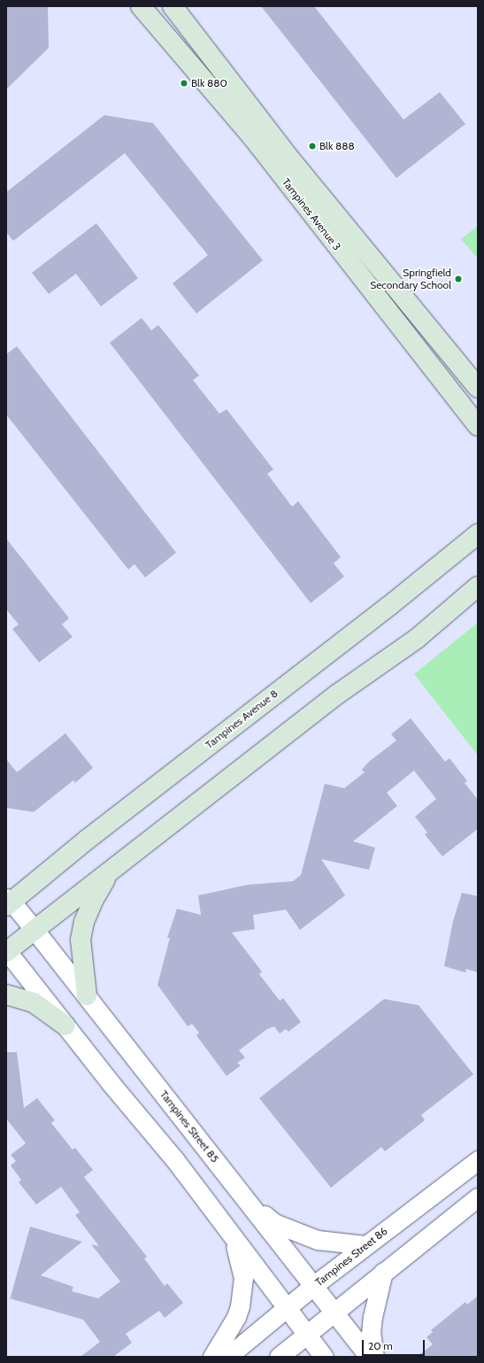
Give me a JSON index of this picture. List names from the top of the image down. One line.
{"streets":{"street":["Tampines Avenue 3","Tampines Avenue 8","Tampines Street 85","Tampines Street 86"]},"crossings":[["Tampines Avenue 8","Tampines Street 85"],["Tampines Street 85","Tampines Street 86"]],"places":["Blk 880","Blk 888","Springfield Secondary School"],"scale_bar":"20 m"}
